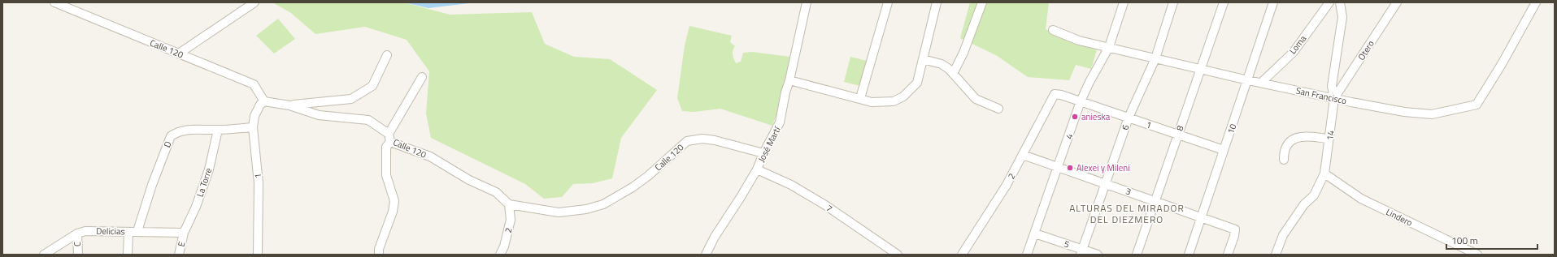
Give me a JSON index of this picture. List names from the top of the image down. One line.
{"streets":{"street":["Loma","Calle 120","Otero","San Francisco","1","6","8","10","14","4","D","José Martí","2","La Torre","3","7","Lindero","Delicias","C","E","5"]},"crossings":[["Loma","San Francisco"],["Calle 120","1"],["Calle 120","José Martí"],["Calle 120","2"],["Otero","San Francisco"],["Otero","14"],["San Francisco","6"],["San Francisco","8"],["San Francisco","10"],["San Francisco","14"],["San Francisco","4"],["1","6"],["1","8"],["1","10"],["1","4"],["1","D"],["1","2"],["6","3"],["6","5"],["8","3"],["10","3"],["14","Lindero"],["4","3"],["4","5"],["D","La Torre"],["D","Delicias"],["José Martí","7"],["2","3"],["La Torre","Delicias"],["La Torre","E"],["Delicias","C"],["Delicias","E"]],"districts":["ALTURAS DEL MIRADOR DEL DIEZMERO"],"places":["anieska","Alexei y Mileni"],"scale_bar":"100 m"}
